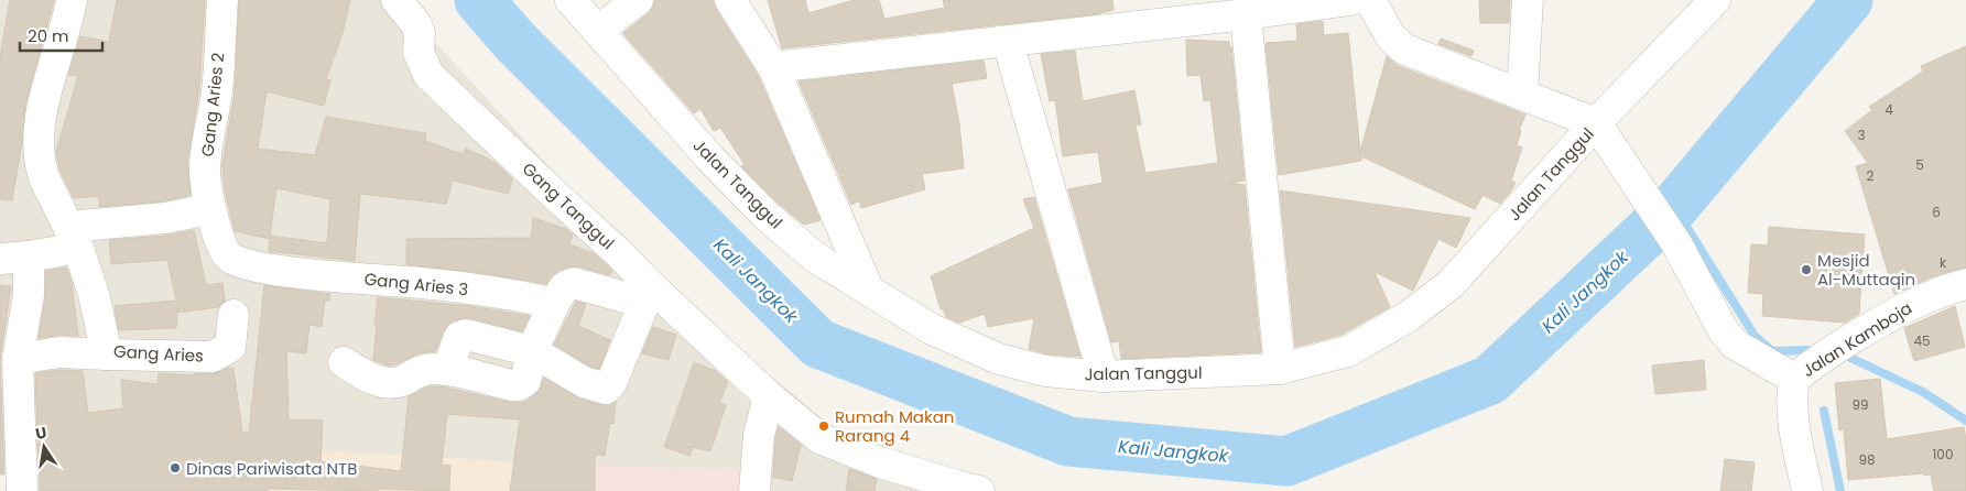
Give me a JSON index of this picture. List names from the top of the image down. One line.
{"streets":{"street":["Gang Aries 2","Jalan Tanggul","Gang Tanggul","Gang Aries 3","Jalan Kamboja","Gang Aries"]},"crossings":[["Gang Aries 2","Gang Aries 3"]],"water":["Kali Jangkok"],"places":["Mesjid Al-Muttaqin","Rumah Makan Rarang 4","Dinas Pariwisata NTB"],"house_numbers":["4","3","5","2","6","k","45","99","100","98"],"scale_bar":"20 m","north":"top"}
